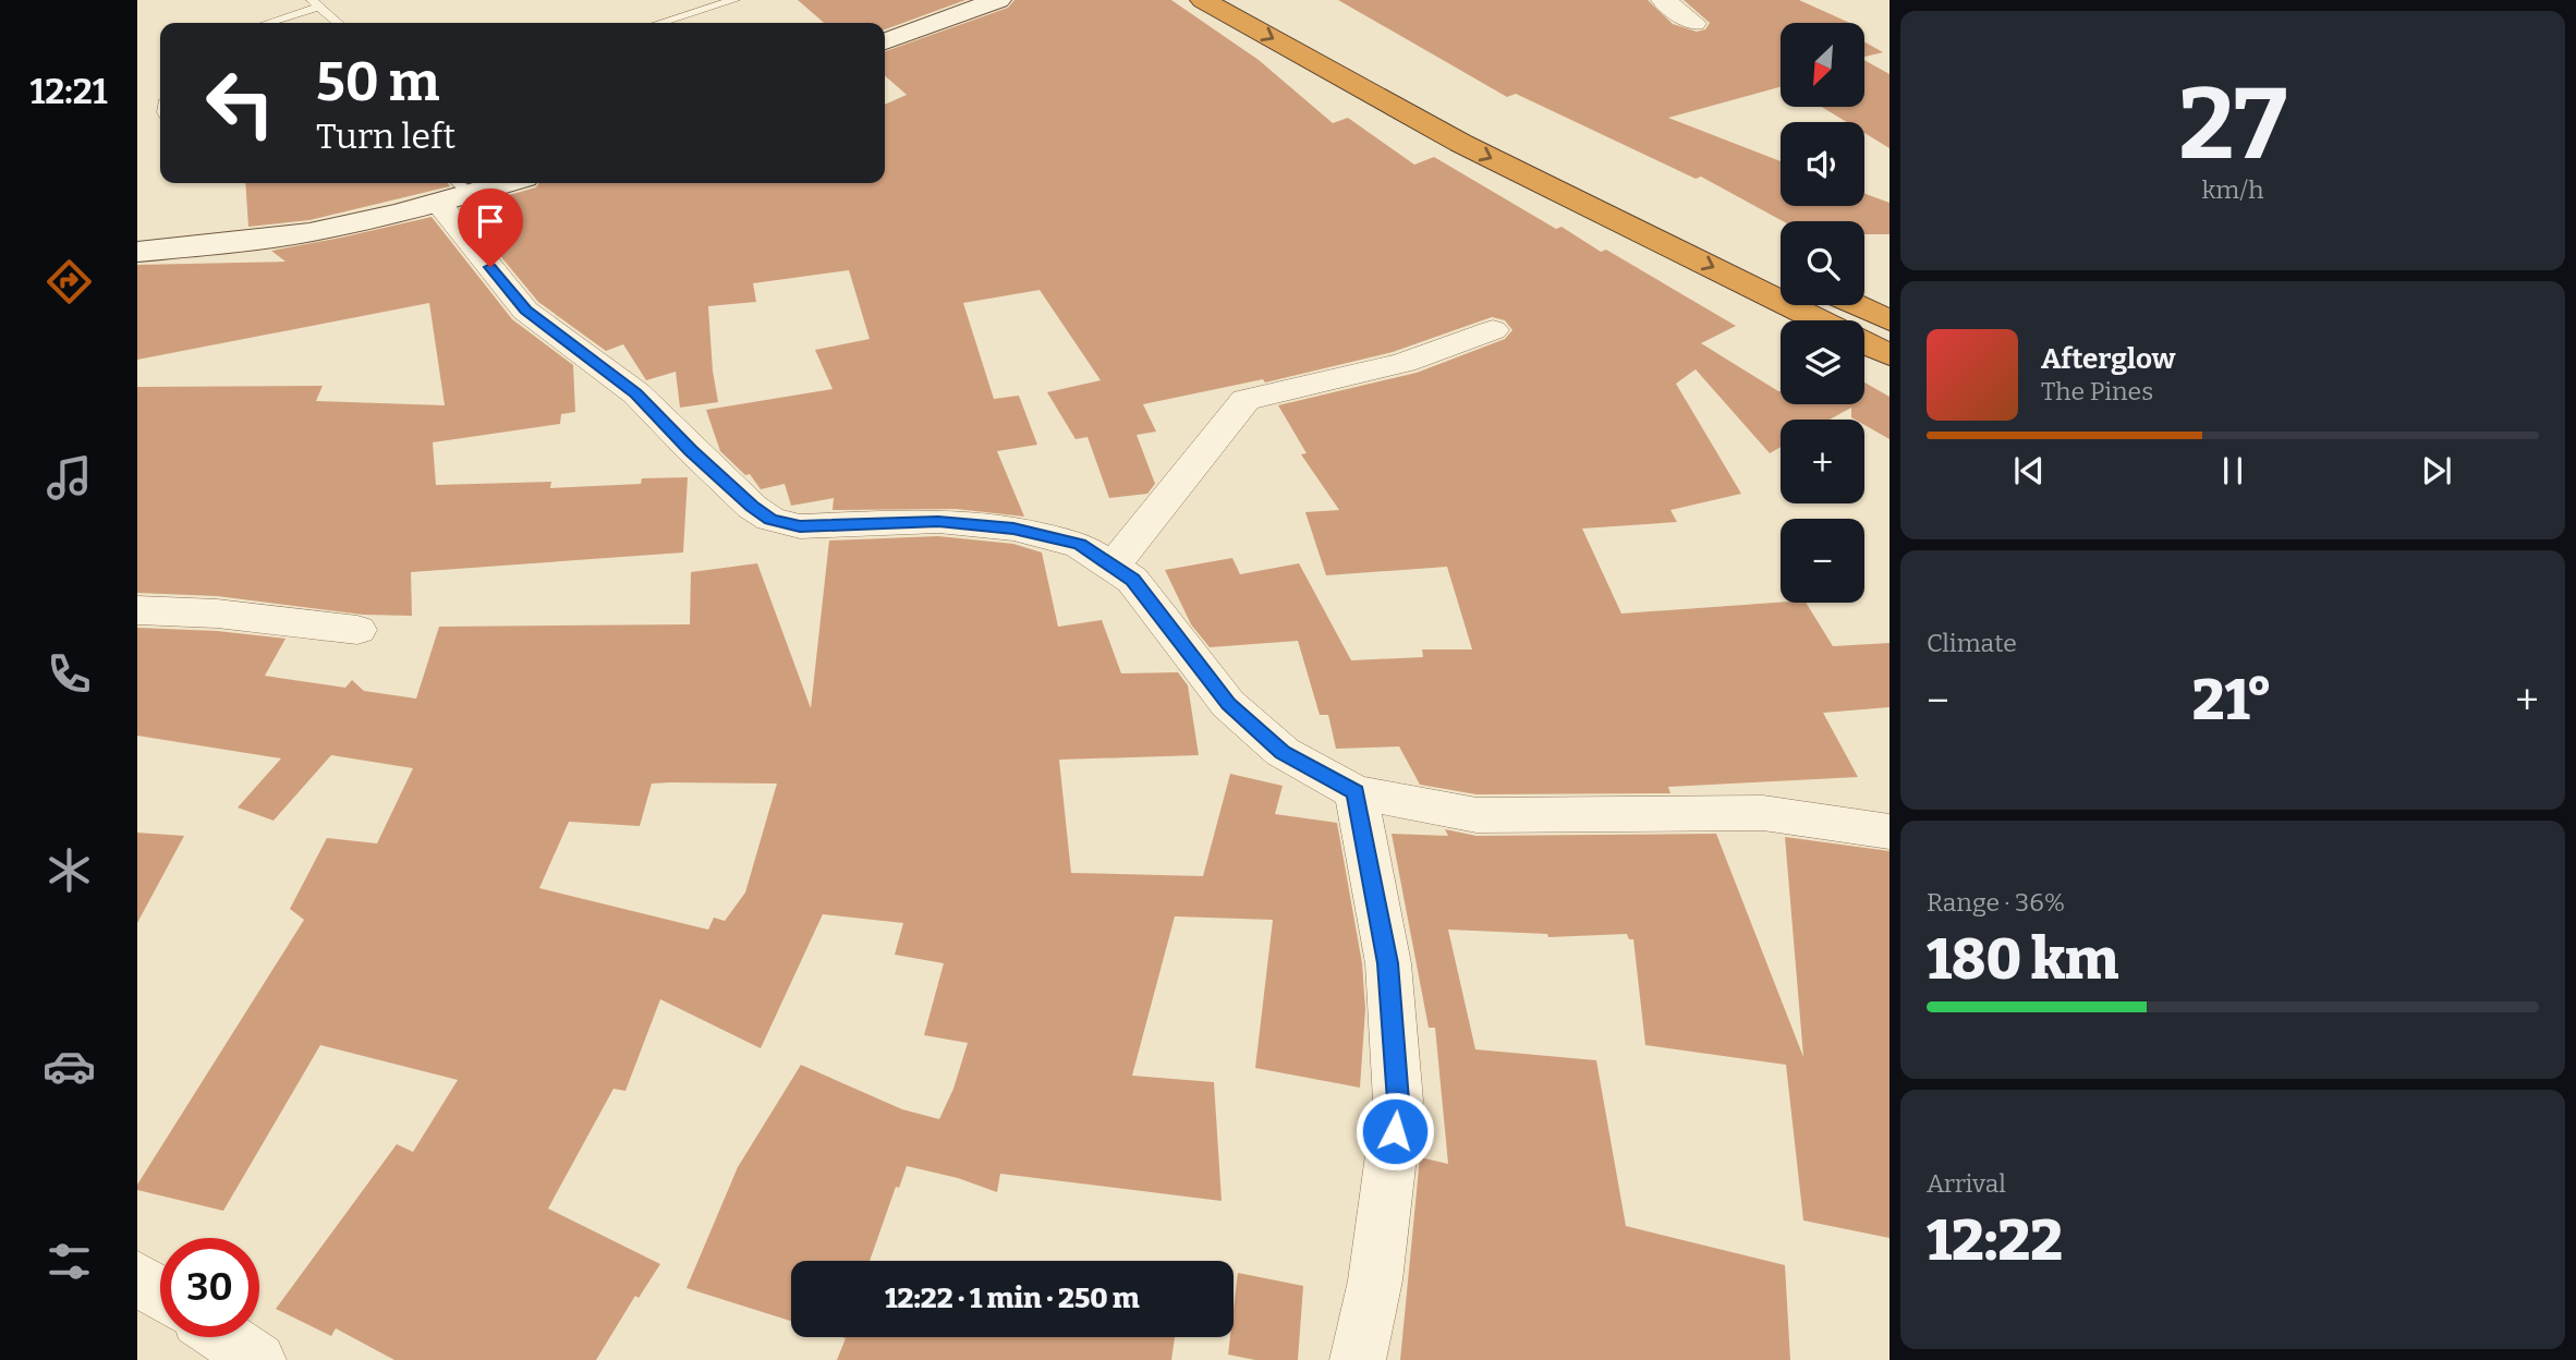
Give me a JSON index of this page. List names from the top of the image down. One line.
{"north":"bottom left","page":{"tabs":"12:21","tile":[["27","km/h"],"Climate",["Range · 36%","180 km"],["Arrival","12:22"]],"map_buttons":["+","−"],"turn":["50 m","Turn left"],"song":["Afterglow","The Pines"],"heat":["−","21°","+"],"limit":"30","trip":"12:22 · 1 min · 250 m"}}
